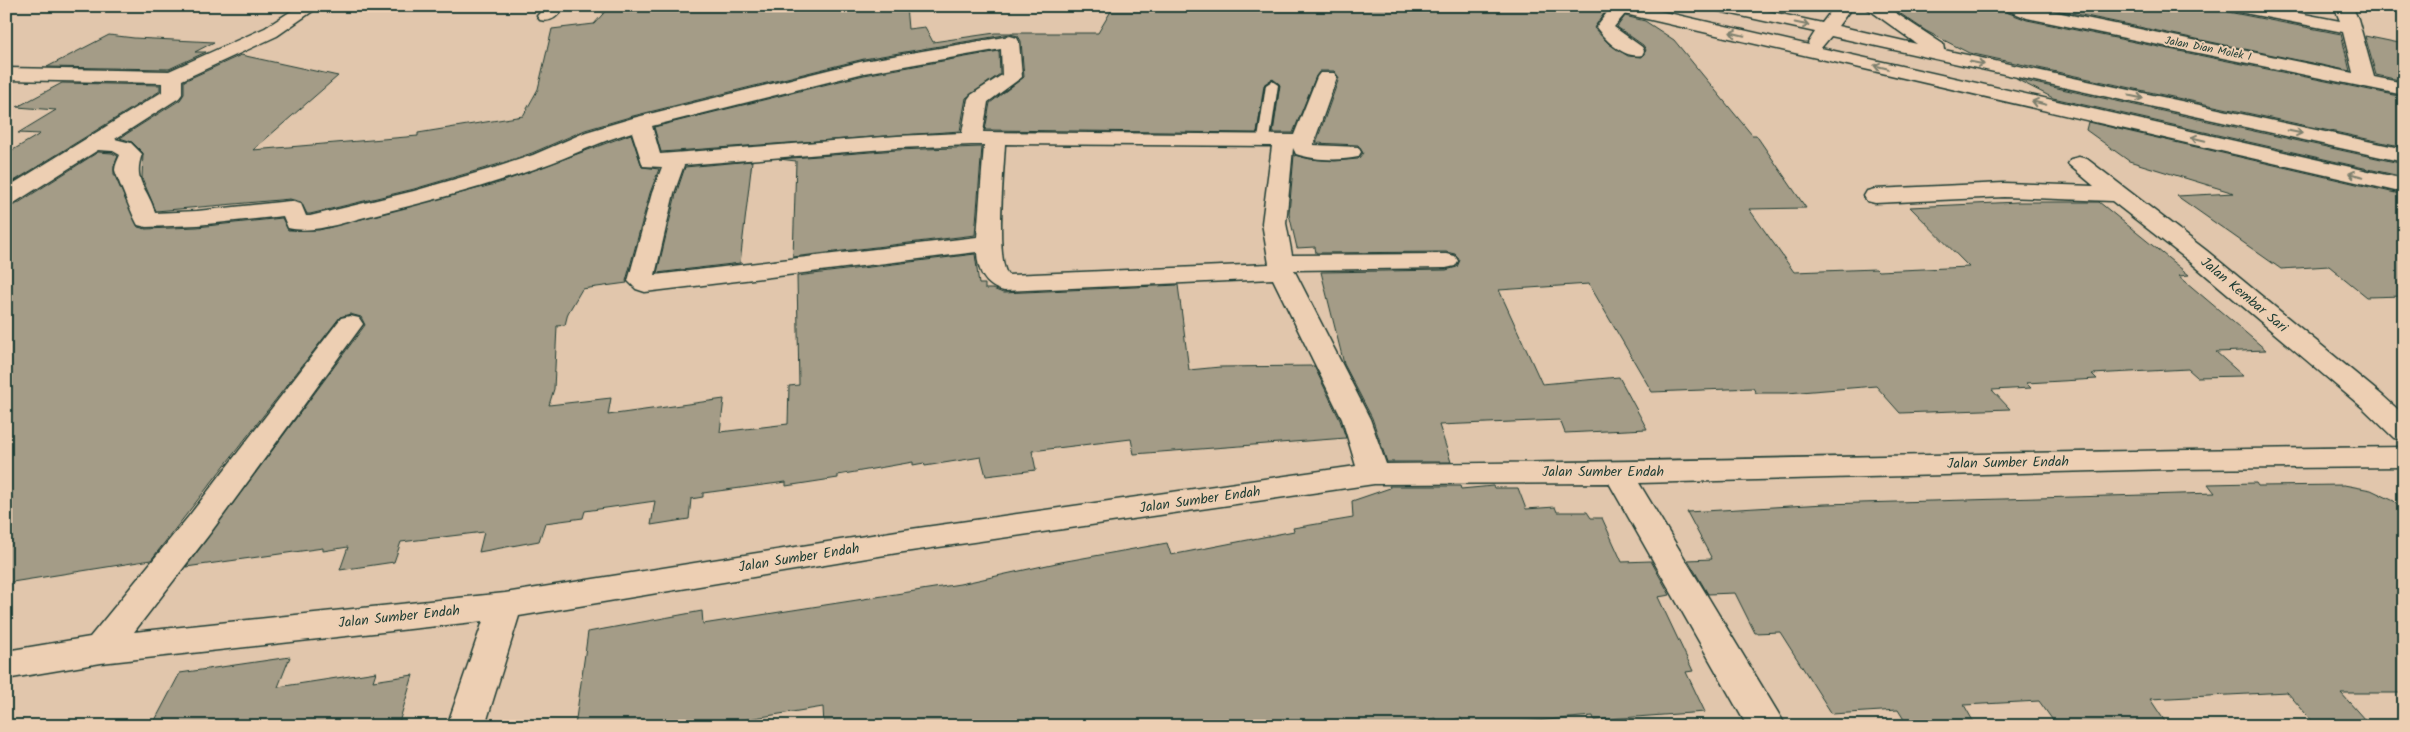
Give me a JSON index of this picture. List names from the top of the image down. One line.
{"streets":{"street":["Jalan Dian Molek I","Jalan Kembar Sari","Jalan Sumber Endah"]}}
